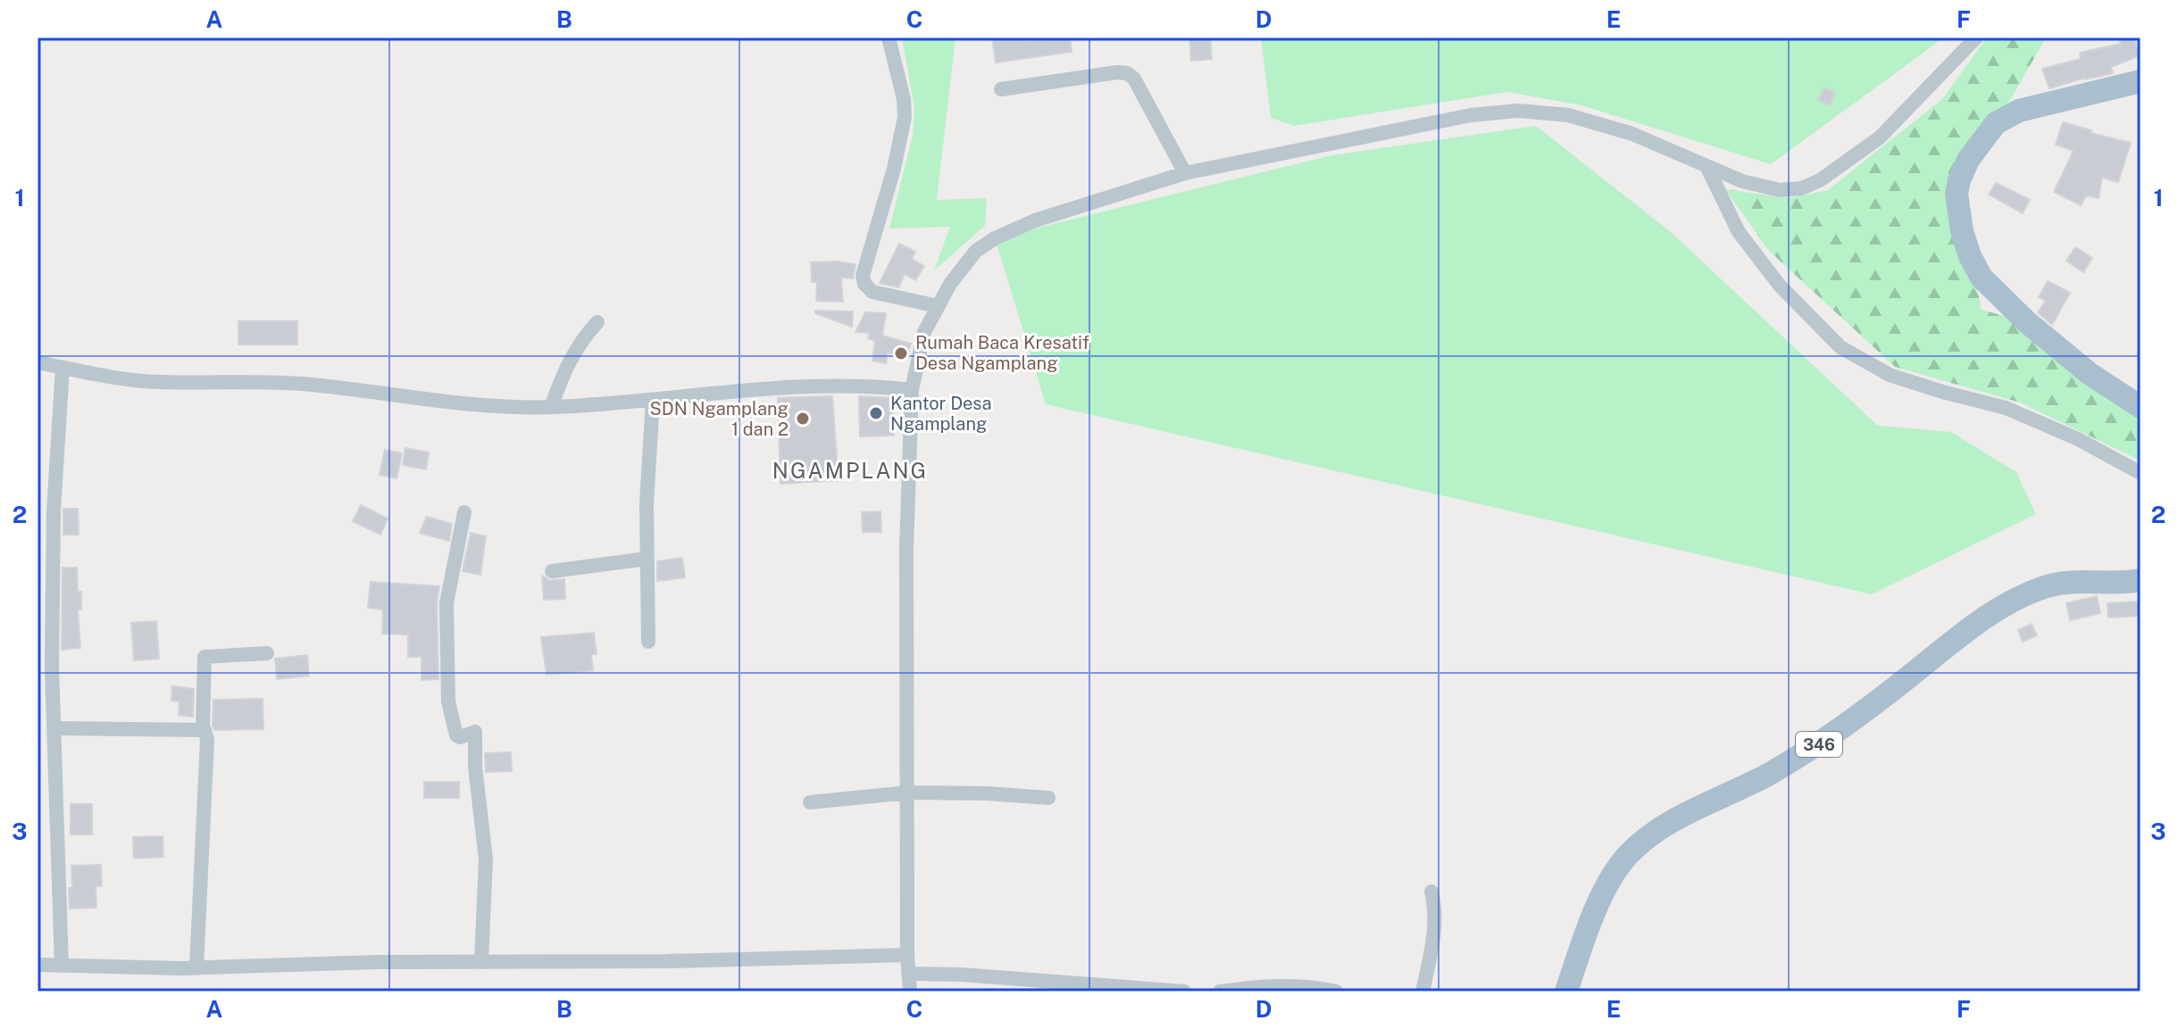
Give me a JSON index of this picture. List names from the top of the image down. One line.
{"streets":{"main road":["346"]},"districts":["NGAMPLANG"],"places":["Rumah Baca Kresatif Desa Ngamplang","Kantor Desa Ngamplang","SDN Ngamplang 1 dan 2"],"grid":{"columns":["A","B","C","D","E","F"],"rows":["1","2","3"]}}
